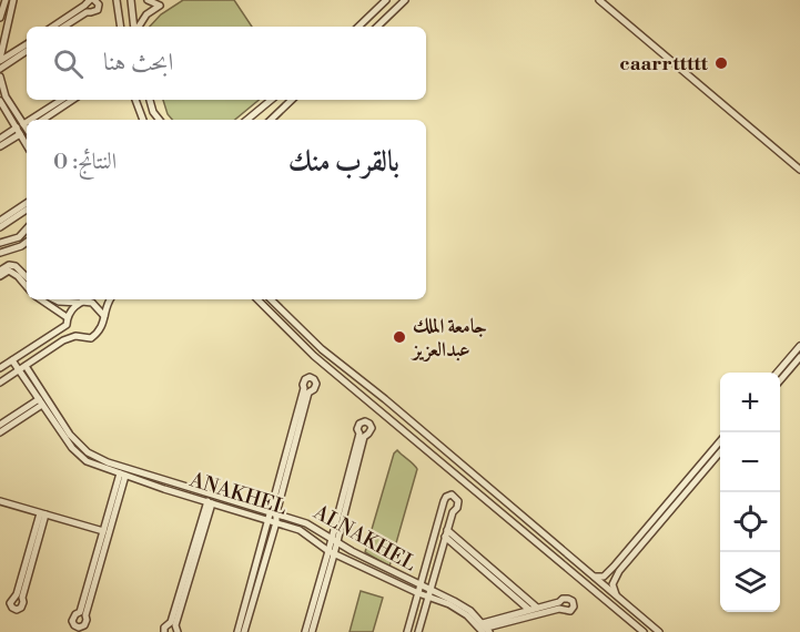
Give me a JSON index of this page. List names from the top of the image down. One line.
{"streets":{"street":["ANAKHEL","ALNAKHEL"]},"crossings":[["ANAKHEL","ALNAKHEL"]],"places":["caarrttttt","جامعة الملك عبدالعزيز"],"page":{"search":"ابحث هنا","heading":["بالقرب منك","النتائج: 0"],"map_buttons":["+","−"]}}
